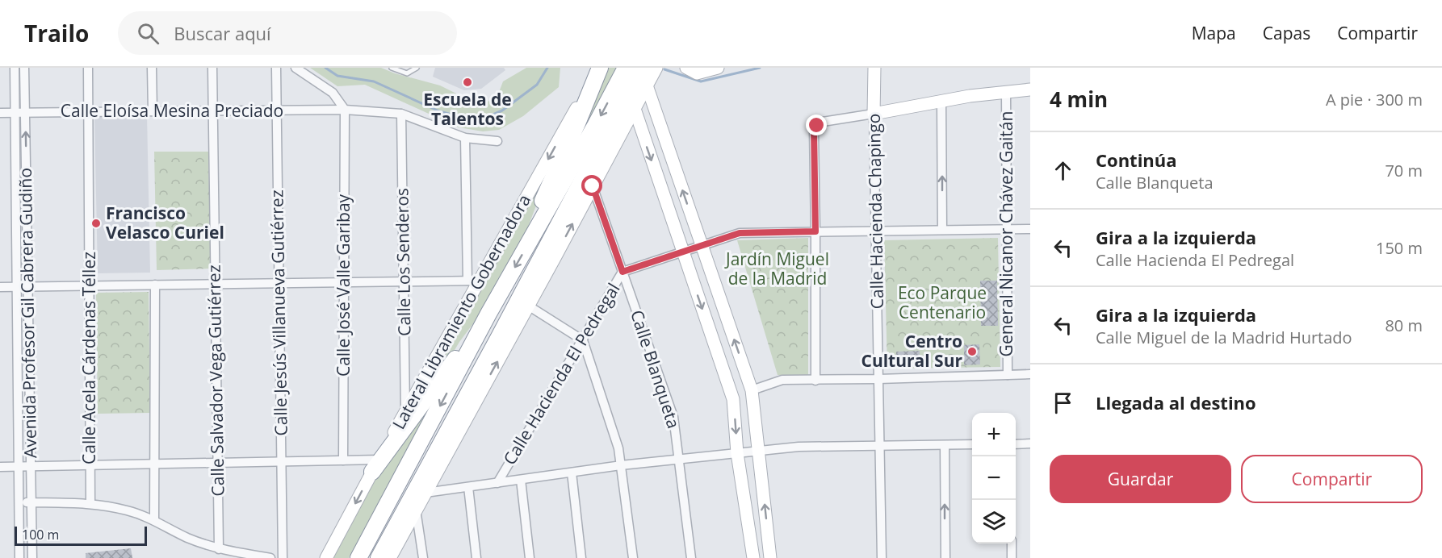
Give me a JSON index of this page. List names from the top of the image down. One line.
{"streets":{"street":["Calle Eloísa Mesina Preciado","Calle Hacienda Chapingo","General Nicanor Chávez Gaitán","Calle Los Senderos","Calle José Valle Garibay","Lateral Libramiento Gobernadora","Avenida Profesor Gil Cabrera Gudiño","Calle Jesús Villanueva Gutiérrez","Calle Acela Cárdenas Téllez","Calle Blanqueta","Calle Hacienda El Pedregal","Calle Salvador Vega Gutiérrez"]},"crossings":[["Calle Eloísa Mesina Preciado","Calle Los Senderos"],["Calle Eloísa Mesina Preciado","Calle José Valle Garibay"],["Calle Eloísa Mesina Preciado","Avenida Profesor Gil Cabrera Gudiño"],["Calle Eloísa Mesina Preciado","Calle Jesús Villanueva Gutiérrez"],["Calle Eloísa Mesina Preciado","Calle Acela Cárdenas Téllez"],["Calle Eloísa Mesina Preciado","Calle Salvador Vega Gutiérrez"],["Calle Hacienda Chapingo","Calle Hacienda El Pedregal"],["General Nicanor Chávez Gaitán","Calle Hacienda El Pedregal"],["Calle Los Senderos","Lateral Libramiento Gobernadora"],["Calle Blanqueta","Calle Hacienda El Pedregal"]],"parks":["Jardín Miguel de la Madrid","Eco Parque Centenario"],"places":["Escuela de Talentos","Francisco Velasco Curiel","Centro Cultural Sur"],"scale_bar":"100 m","page":{"header":"Trailo","search":"Buscar aquí","nav":["Mapa","Capas","Compartir"],"heading":["4 min","A pie · 300 m"],"list":[["Continúa","Calle Blanqueta","70 m"],["Gira a la izquierda","Calle Hacienda El Pedregal","150 m"],["Gira a la izquierda","Calle Miguel de la Madrid Hurtado","80 m"],"Llegada al destino"],"map_buttons":["+","−"],"buttons":["Guardar","Compartir"],"scale":"100 m"}}
